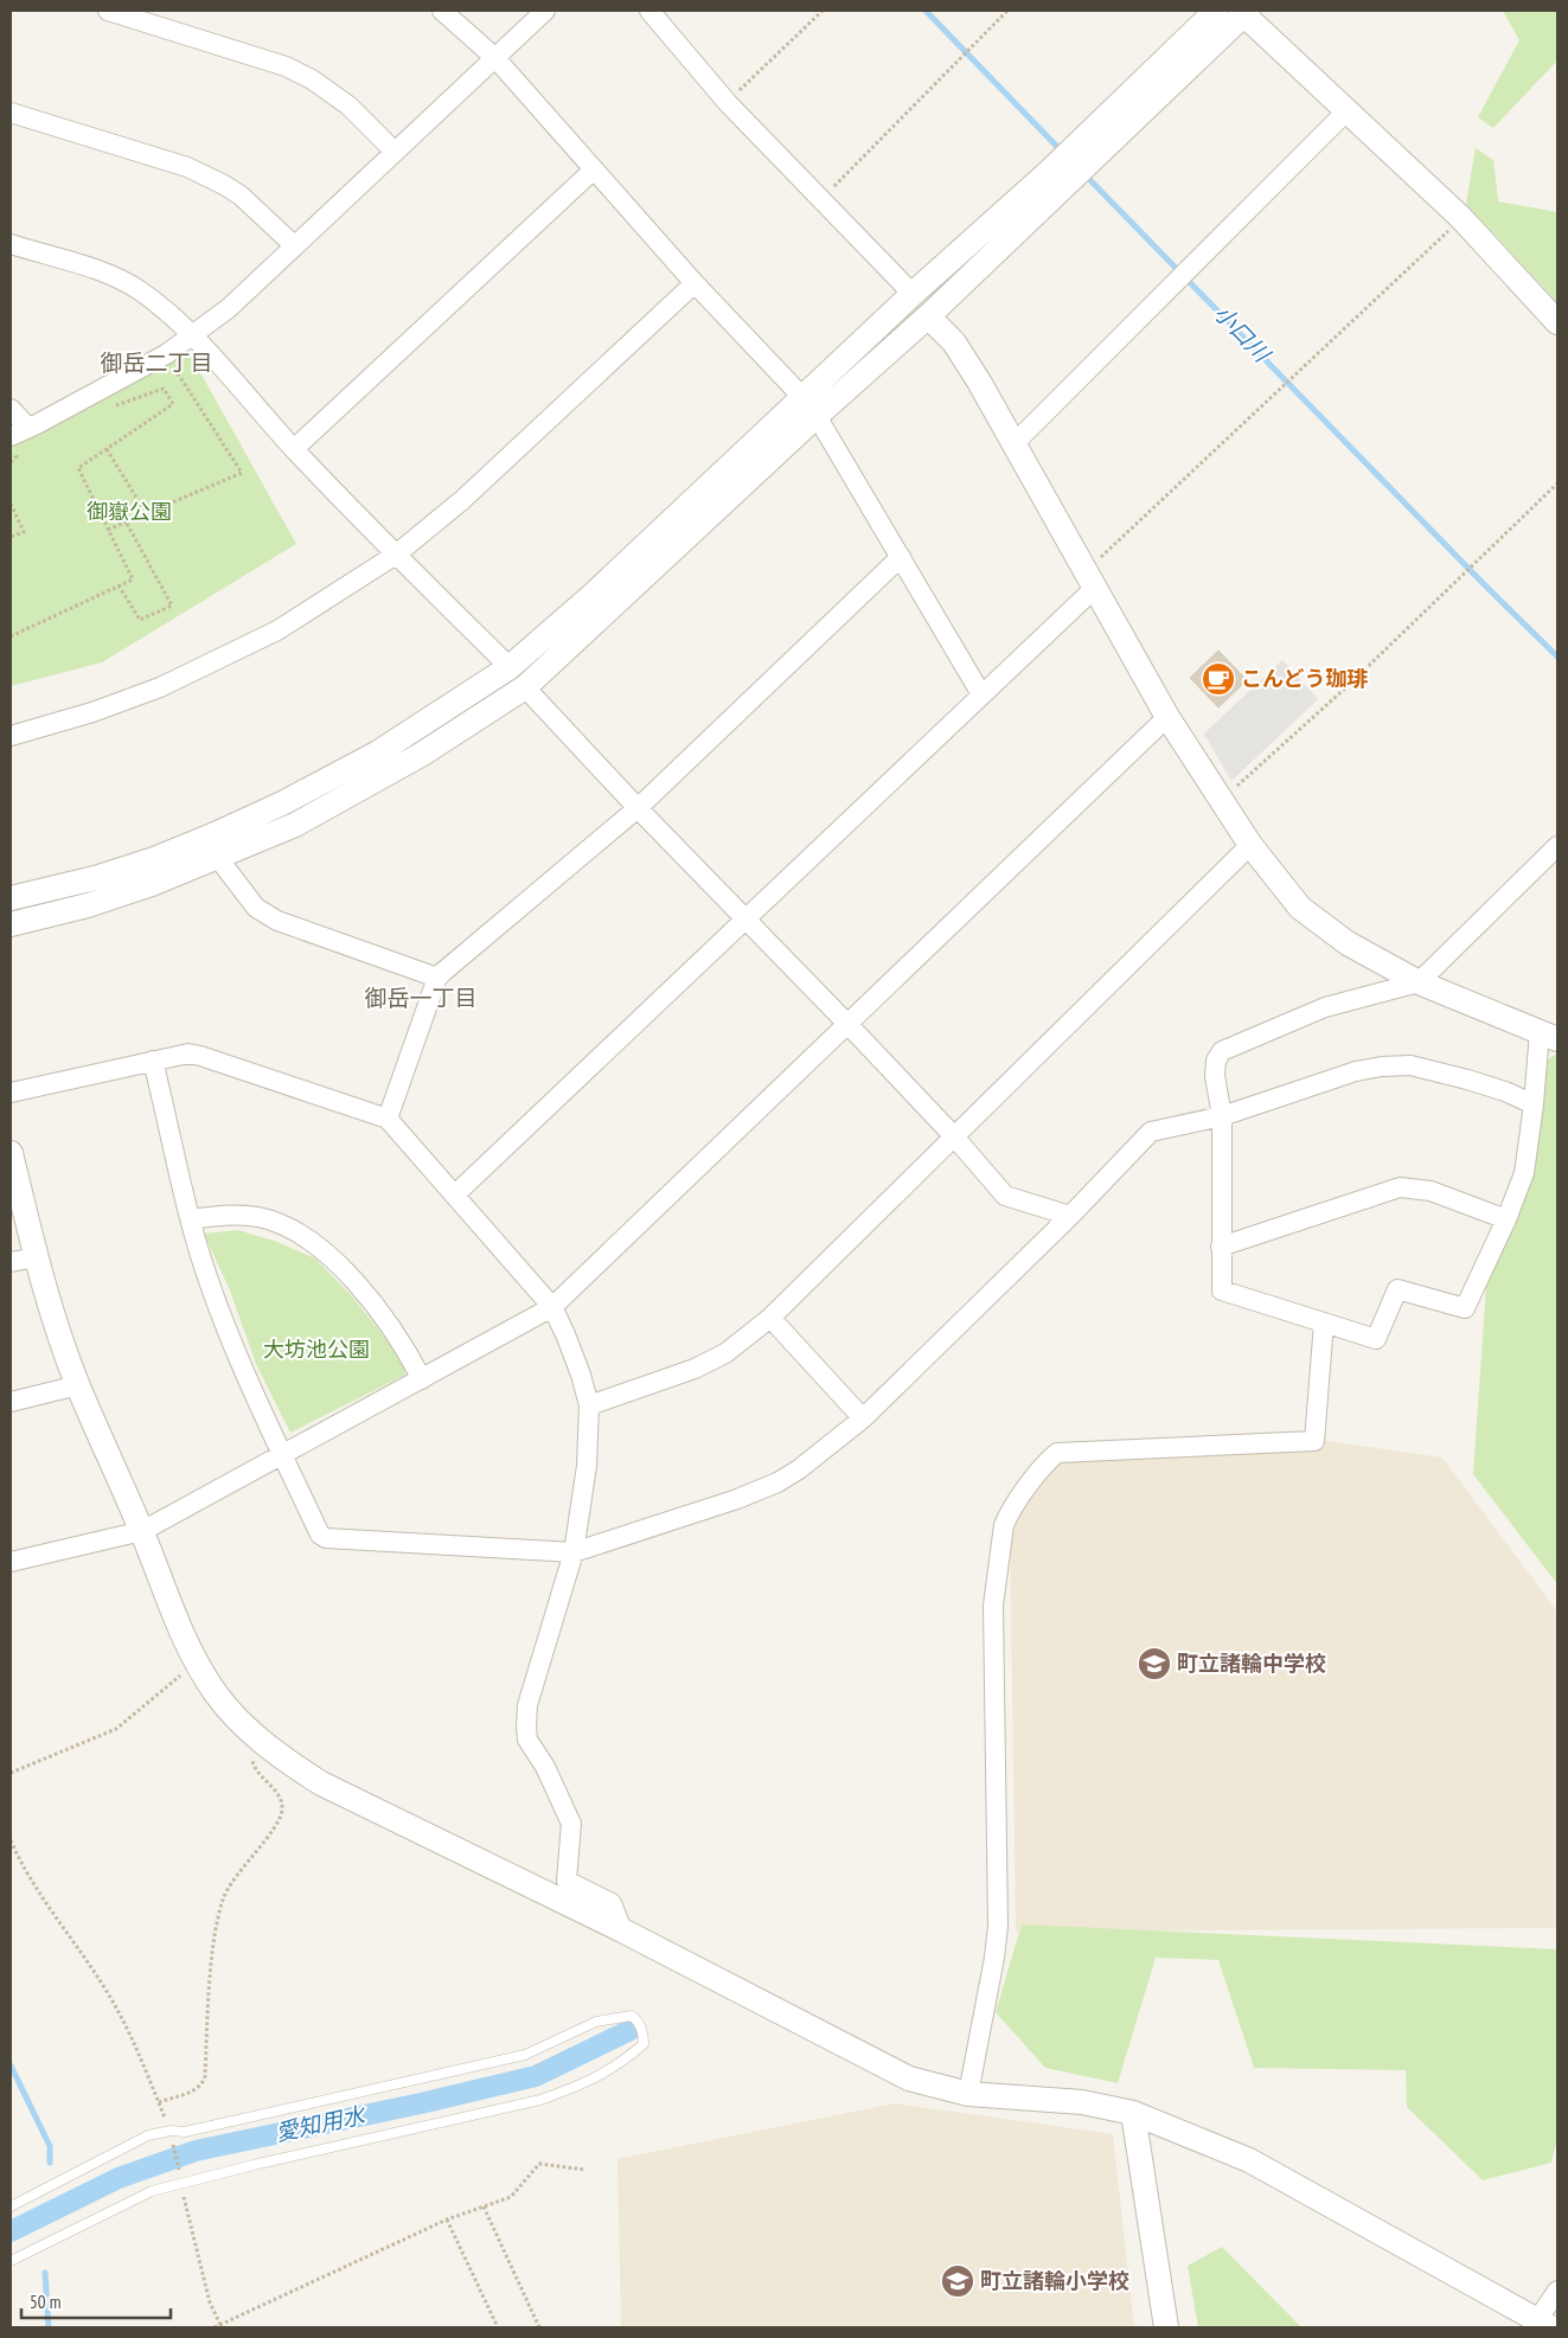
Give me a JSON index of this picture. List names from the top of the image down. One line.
{"districts":["御岳二丁目","御岳一丁目"],"water":["小口川","愛知用水"],"parks":["御嶽公園","大坊池公園"],"places":{"cafe":["こんどう珈琲"],"school or university":["町立諸輪中学校","町立諸輪小学校"]},"scale_bar":"50 m"}
